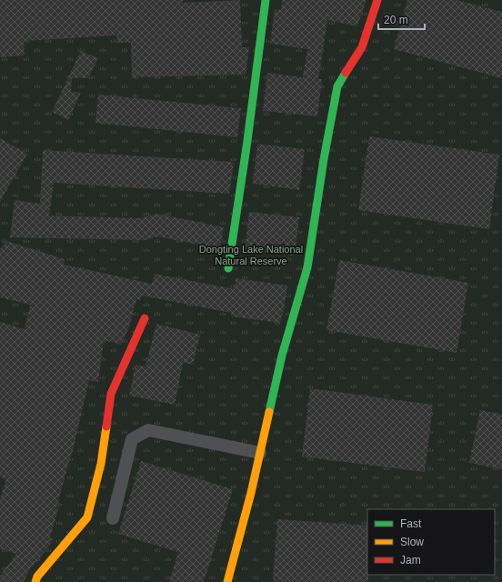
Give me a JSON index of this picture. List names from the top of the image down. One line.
{"parks":["Dongting Lake National Natural Reserve"],"legend":["Fast","Slow","Jam"],"scale_bar":"20 m"}
